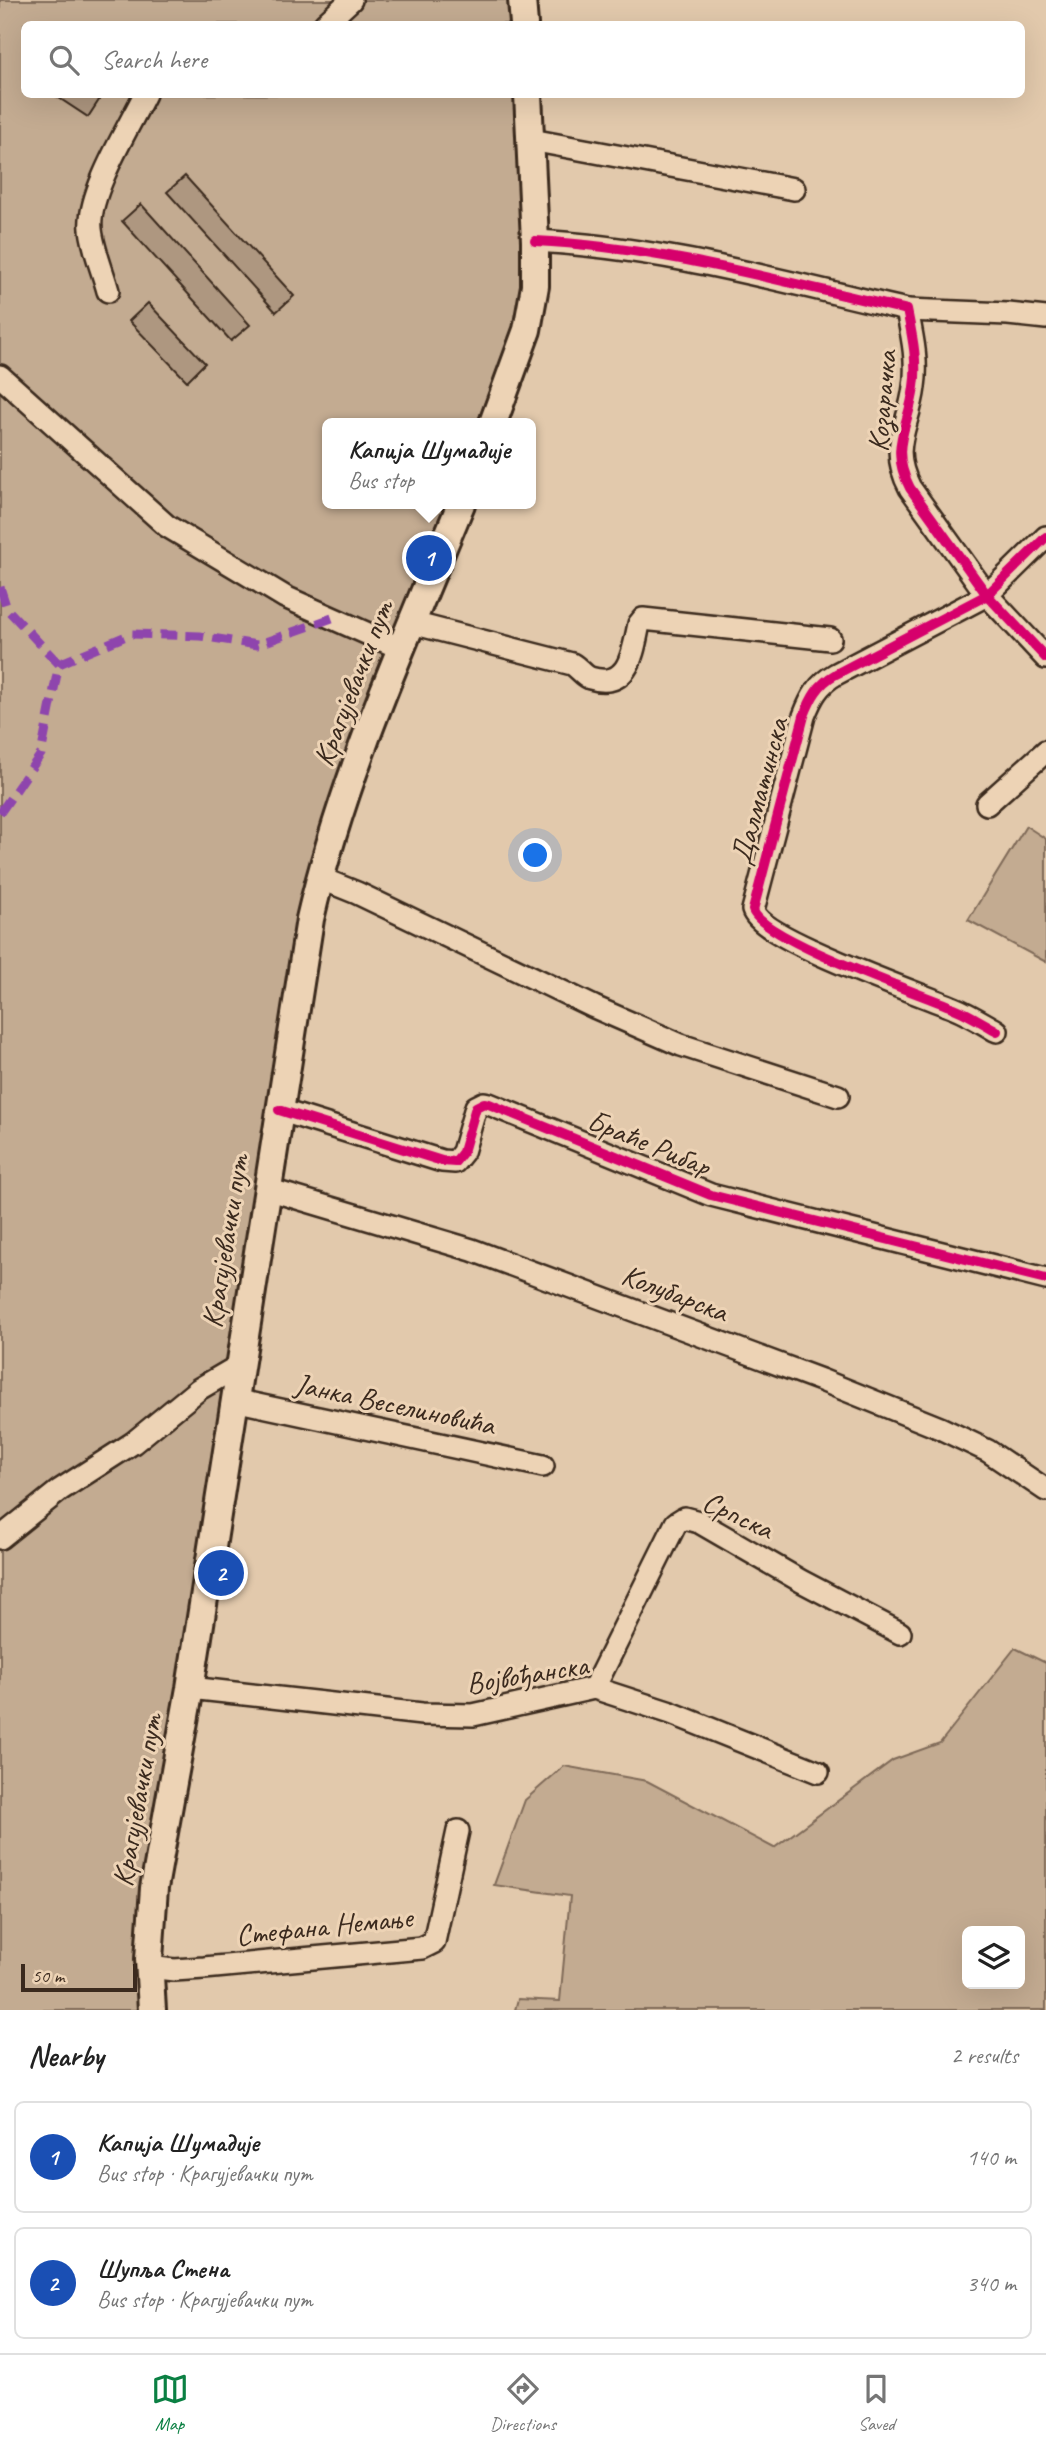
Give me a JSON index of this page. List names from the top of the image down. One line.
{"streets":{"main road":["Крагујевачки пут"],"street":["Козарачка","Далматинска","Браће Рибар","Колубарска","Јанка Веселиновића","Српска","Војвођанска","Стефана Немање"]},"crossings":[["Козарачка","Далматинска"],["Крагујевачки пут","Браће Рибар"],["Крагујевачки пут","Колубарска"],["Крагујевачки пут","Јанка Веселиновића"],["Крагујевачки пут","Војвођанска"],["Крагујевачки пут","Стефана Немање"],["Српска","Војвођанска"]],"scale_bar":"50 m","page":{"search":"Search here","popup":["Капија Шумадије","Bus stop"],"pins":["1","2"],"scale":"50 m","heading":["Nearby","2 results"],"list":[{"mark":"1","name":"Капија Шумадије","note":"Bus stop · Крагујевачки пут","value":"140 m"},{"mark":"2","name":"Шупља Стена","note":"Bus stop · Крагујевачки пут","value":"340 m"}],"nav":["Map","Directions","Saved"]}}
